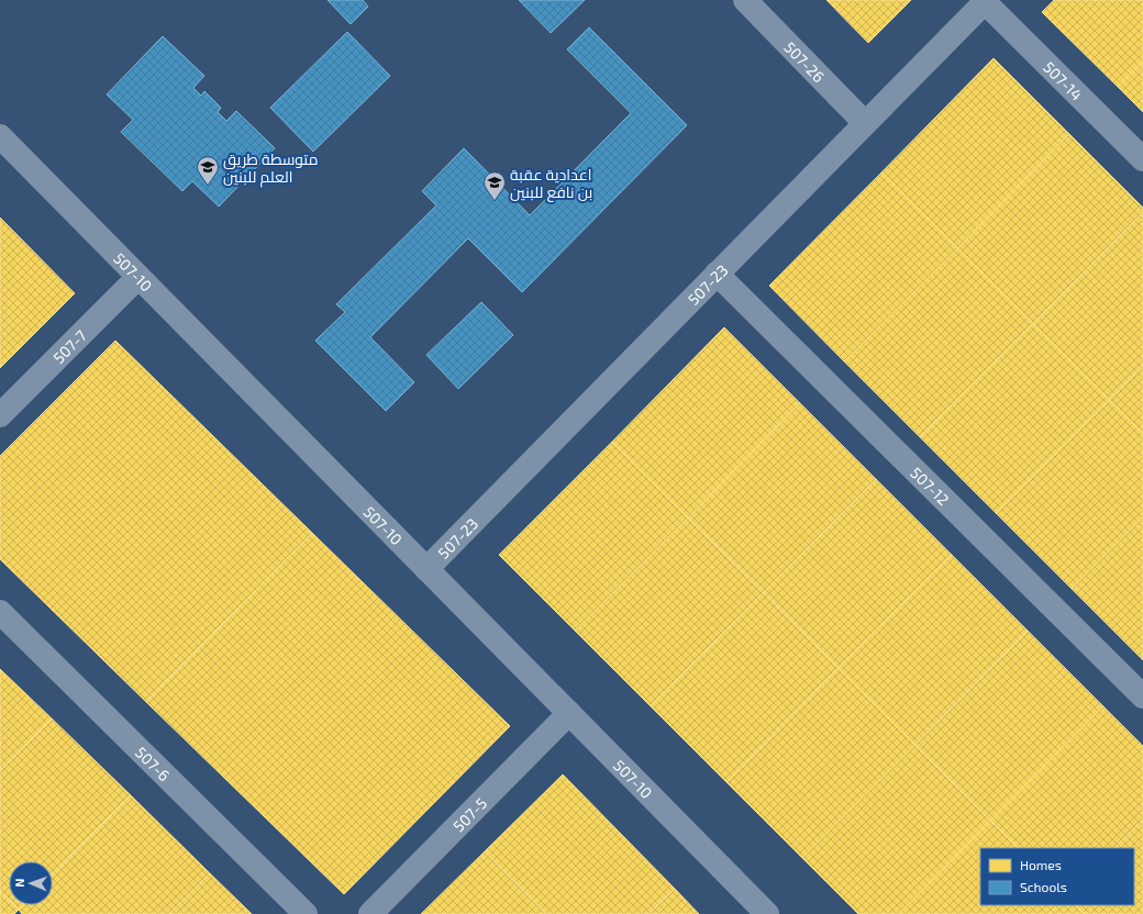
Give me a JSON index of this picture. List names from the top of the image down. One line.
{"streets":{"street":["507-26","507-14","507-10","507-23","507-7","507-12","507-6","507-5"]},"crossings":[["507-26","507-23"],["507-14","507-23"],["507-10","507-23"],["507-10","507-7"],["507-10","507-5"],["507-23","507-12"]],"places":{"school or university":["متوسطة طريق العلم للبنين","اعدادية عقبة بن نافع للبنين"]},"legend":["Homes","Schools"],"north":"left"}
